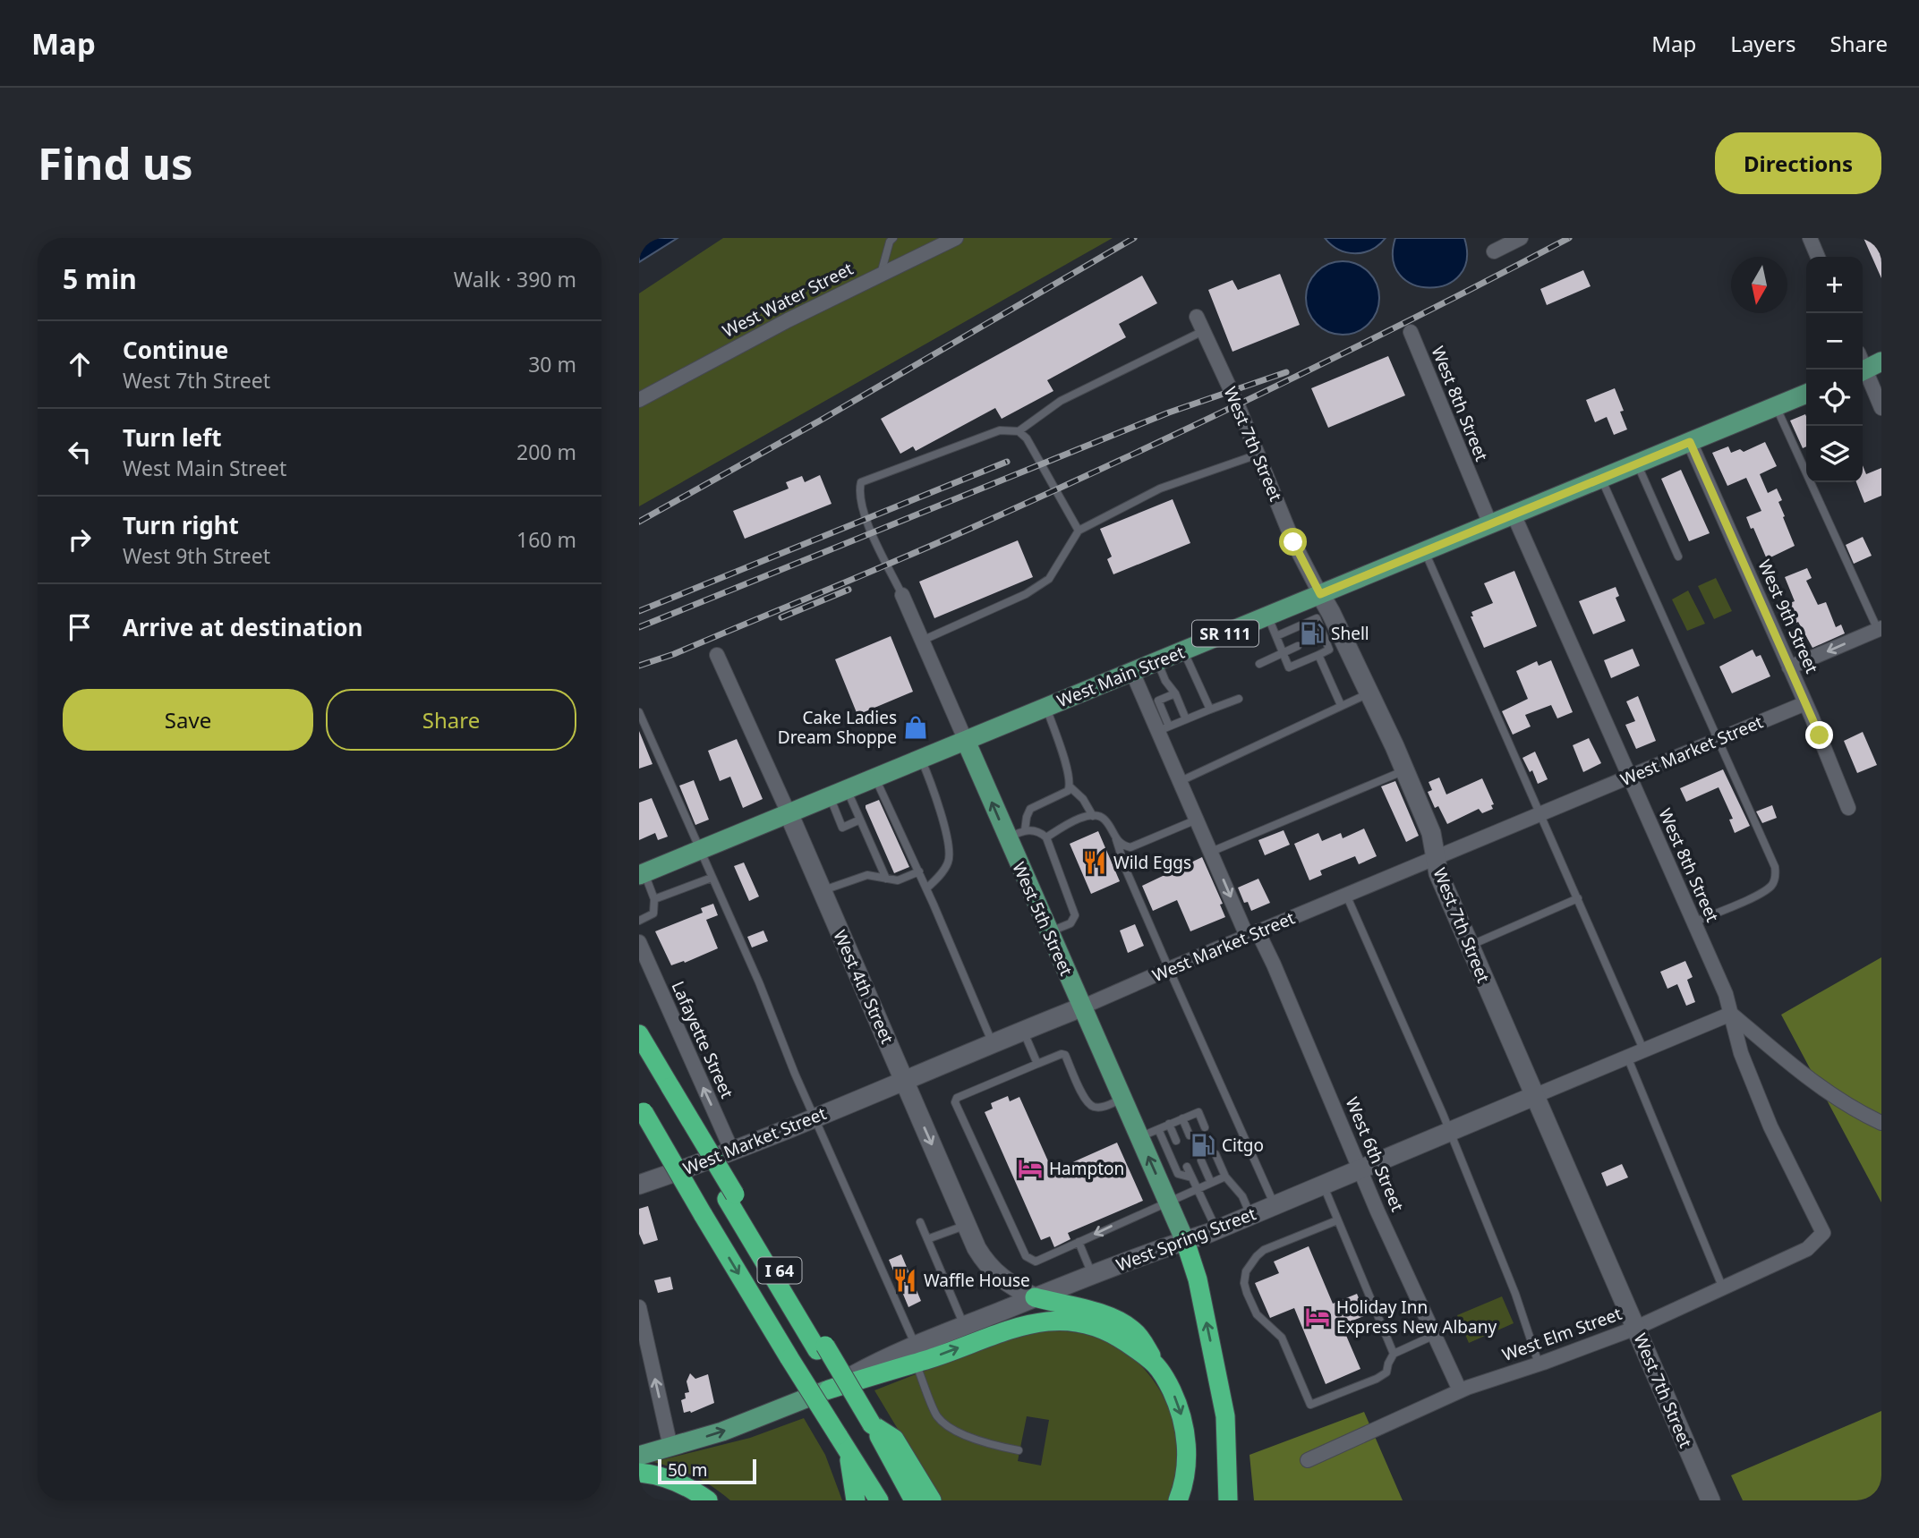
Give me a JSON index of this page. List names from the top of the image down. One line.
{"streets":{"highway":["I 64"],"main road":["SR 111","West Main Street","West 5th Street"],"street":["West Water Street","West 8th Street","West 7th Street","West 9th Street","West Market Street","West 4th Street","Lafayette Street","West 6th Street","West Spring Street","West Elm Street"]},"crossings":[["West 8th Street","West Main Street"],["West 8th Street","West Market Street"],["West 8th Street","West Spring Street"],["West 8th Street","West Elm Street"],["West 7th Street","West Main Street"],["West 7th Street","West Market Street"],["West 7th Street","West Spring Street"],["West 7th Street","West Elm Street"],["West 9th Street","West Main Street"],["West 9th Street","West Market Street"],["West Main Street","West 5th Street"],["West Main Street","West 4th Street"],["West Main Street","West 6th Street"],["West Market Street","West 5th Street"],["West Market Street","West 4th Street"],["West Market Street","Lafayette Street"],["West Market Street","West 6th Street"],["West 5th Street","West Spring Street"],["West 4th Street","West Spring Street"],["West 6th Street","West Spring Street"],["West 6th Street","West Elm Street"]],"one_way":["Lafayette Street"],"places":{"fuel station":["Shell","Citgo"],"shop":["Cake Ladies Dream Shoppe"],"restaurant":["Wild Eggs","Waffle House"],"hotel":["Hampton","Holiday Inn Express New Albany"]},"scale_bar":"50 m","north":"bottom","page":{"header":"Map","nav":["Map","Layers","Share"],"buttons":["Directions",["Save","Share"]],"title":"Find us","heading":["5 min","Walk · 390 m"],"map_buttons":["+","−"],"list":[["Continue","West 7th Street","30 m"],["Turn left","West Main Street","200 m"],["Turn right","West 9th Street","160 m"],"Arrive at destination"],"scale":"50 m"}}
